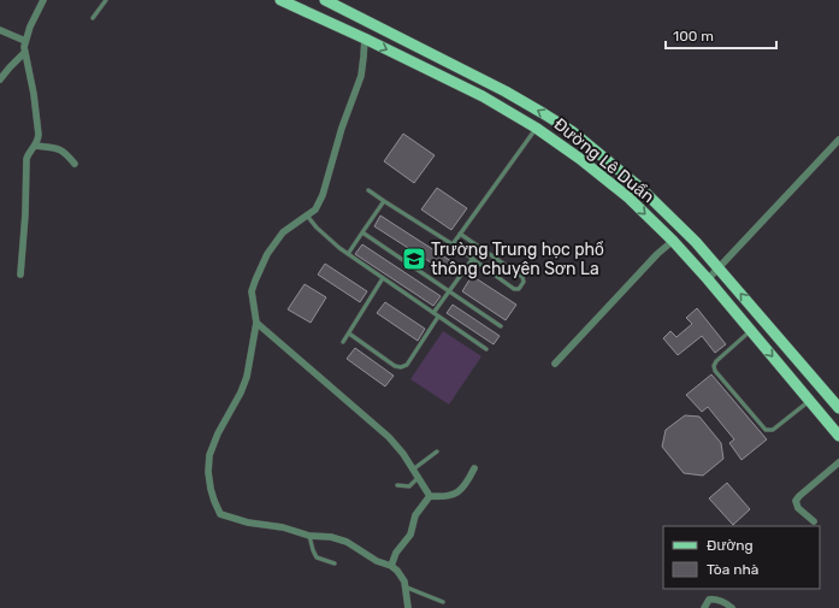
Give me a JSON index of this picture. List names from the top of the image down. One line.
{"streets":{"main road":["Đường Lê Duẩn"]},"places":{"school or university":["Trường Trung học phổ thông chuyên Sơn La"]},"legend":["Đường","Tòa nhà"],"scale_bar":"100 m"}
